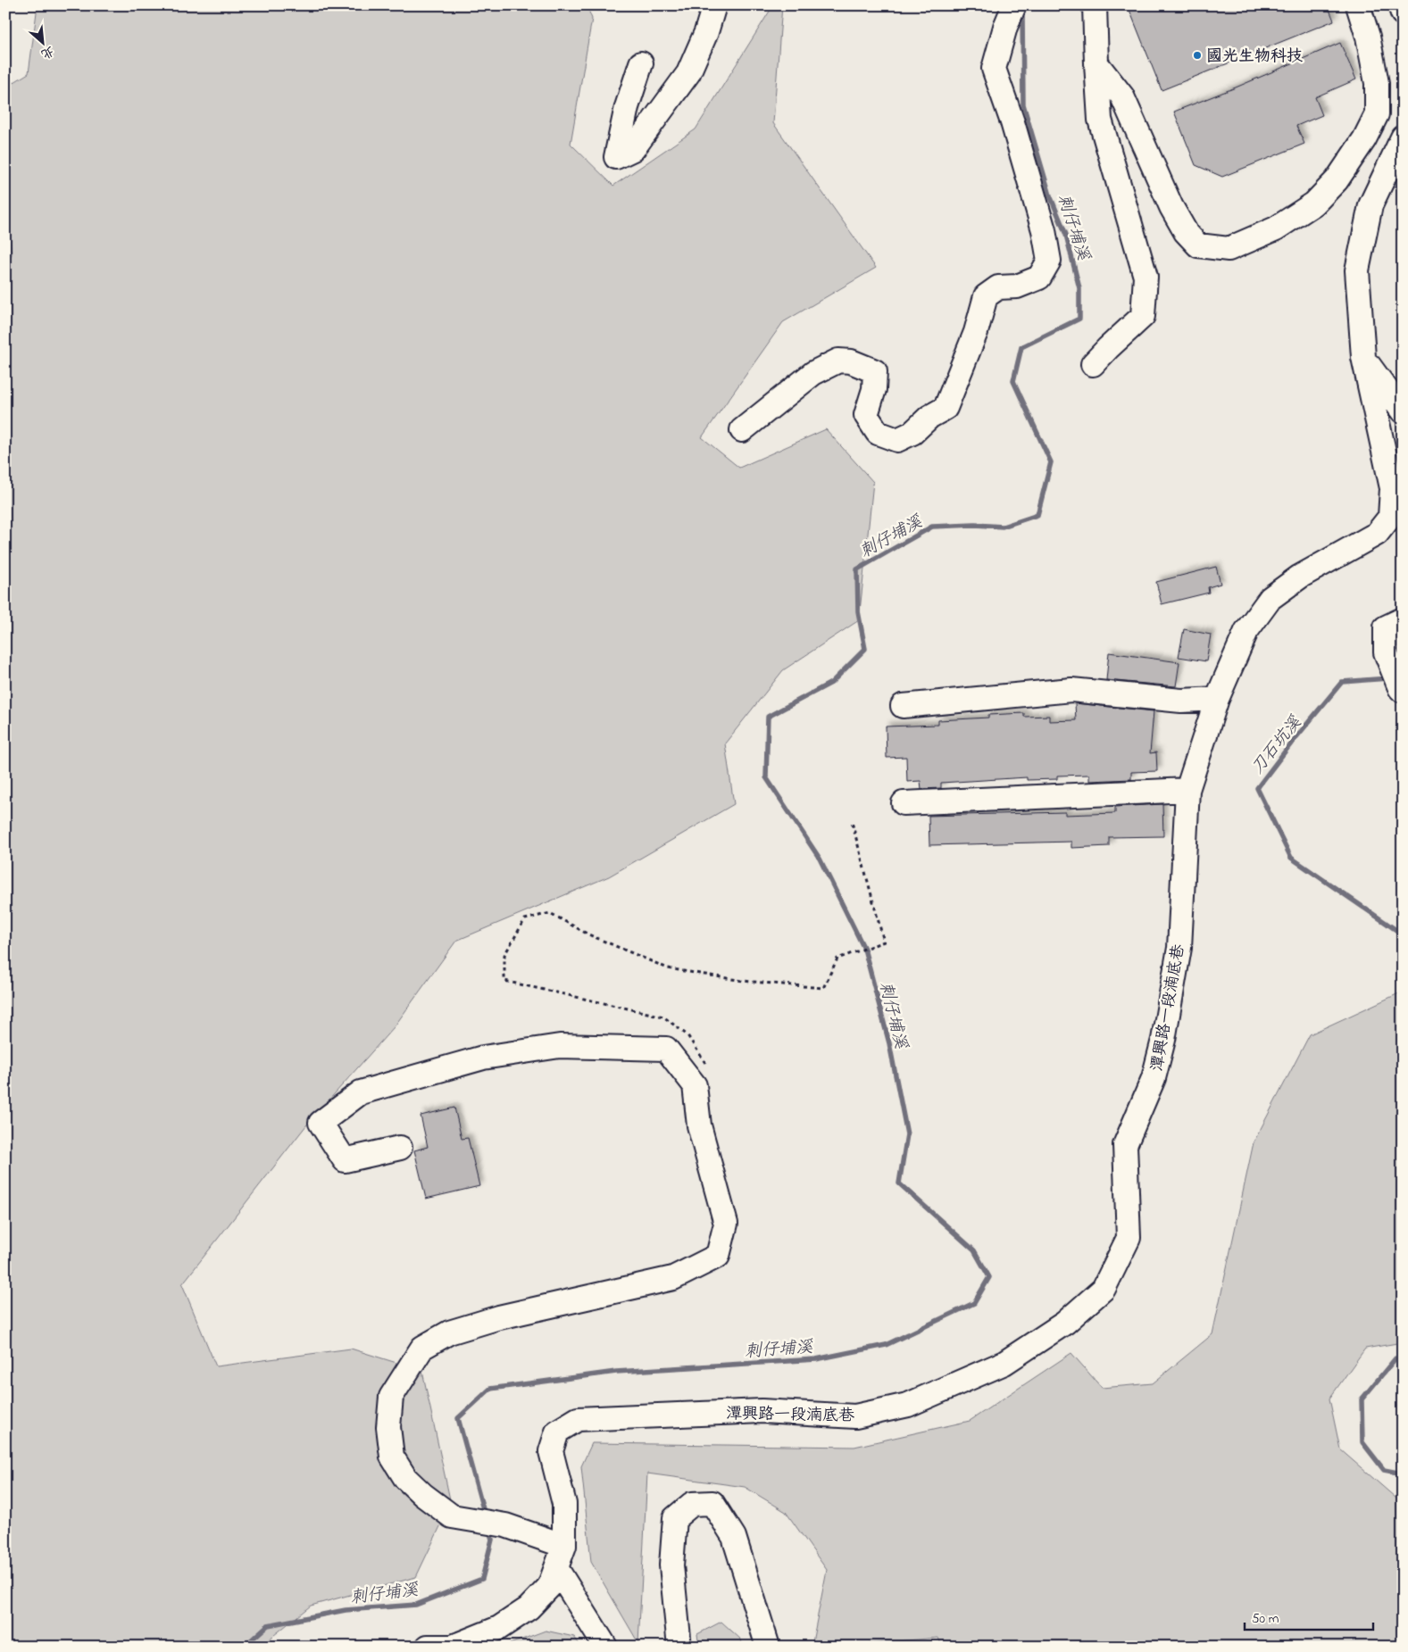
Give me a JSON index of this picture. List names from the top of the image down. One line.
{"streets":{"street":["潭興路一段湳底巷"]},"water":["刺仔埔溪","刀石坑溪"],"places":["國光生物科技"],"scale_bar":"50 m","north":"bottom right"}
